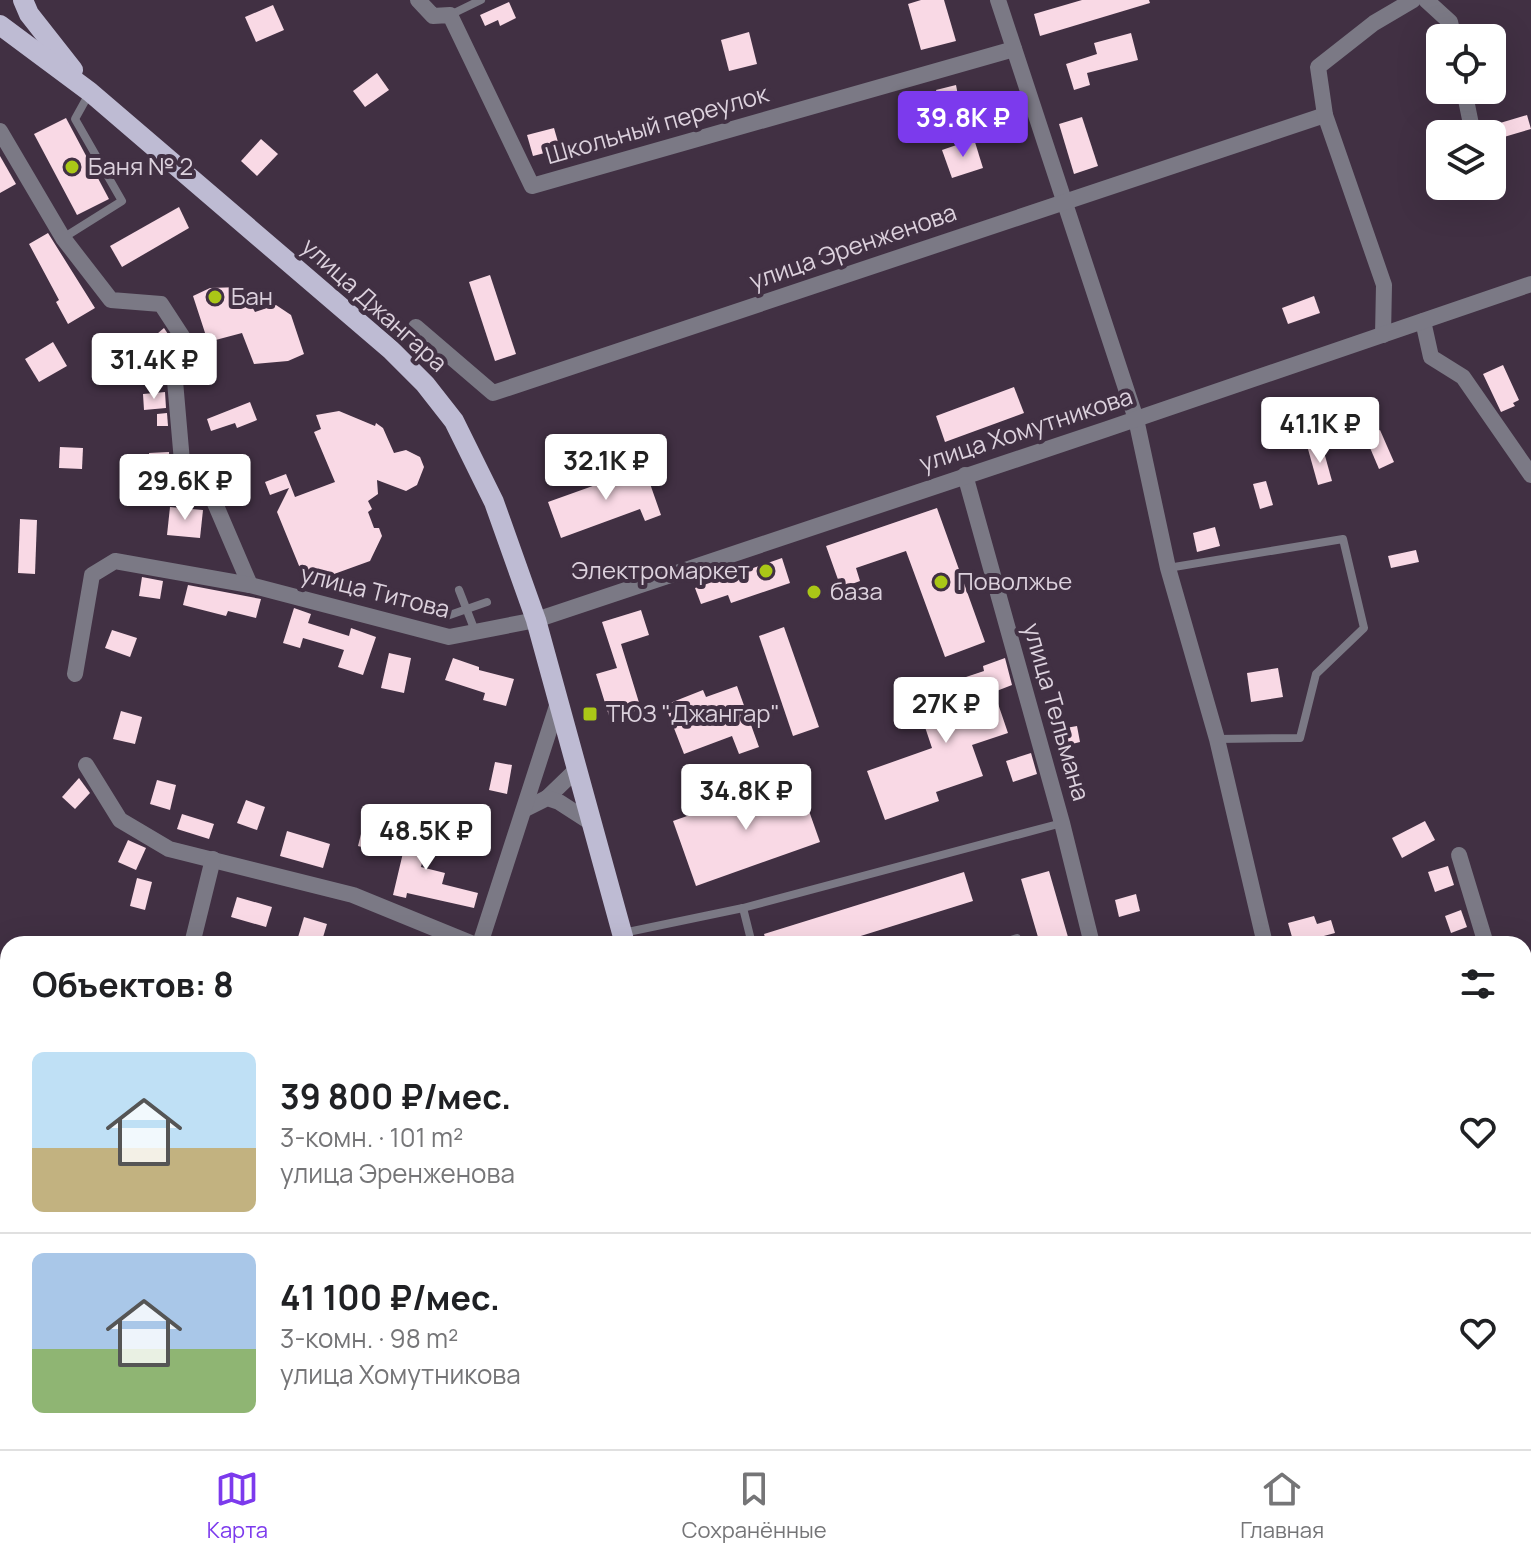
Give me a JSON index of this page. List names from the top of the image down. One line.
{"streets":{"main road":["улица Джангара"],"street":["Школьный переулок","улица Эренженова","улица Хомутникова","улица Титова","улица Тельмана"]},"crossings":[["улица Джангара","улица Хомутникова"],["улица Джангара","улица Титова"],["улица Хомутникова","улица Титова"],["улица Хомутникова","улица Тельмана"]],"places":{"other":["Баня № 2","Бан","Электромаркет","Поволжье","база"],"transit":["ТЮЗ \"Джангар\""]},"page":{"price":["39.8K ₽","31.4K ₽","41.1K ₽","32.1K ₽","29.6K ₽","27K ₽","34.8K ₽","48.5K ₽"],"heading":"Объектов: 8","list":[{"name":"39 800 ₽/мес.","note":"3-комн. · 101 m² · улица Эренженова"},{"name":"41 100 ₽/мес.","note":"3-комн. · 98 m² · улица Хомутникова"}],"tabs":["Карта","Сохранённые","Главная"]}}
